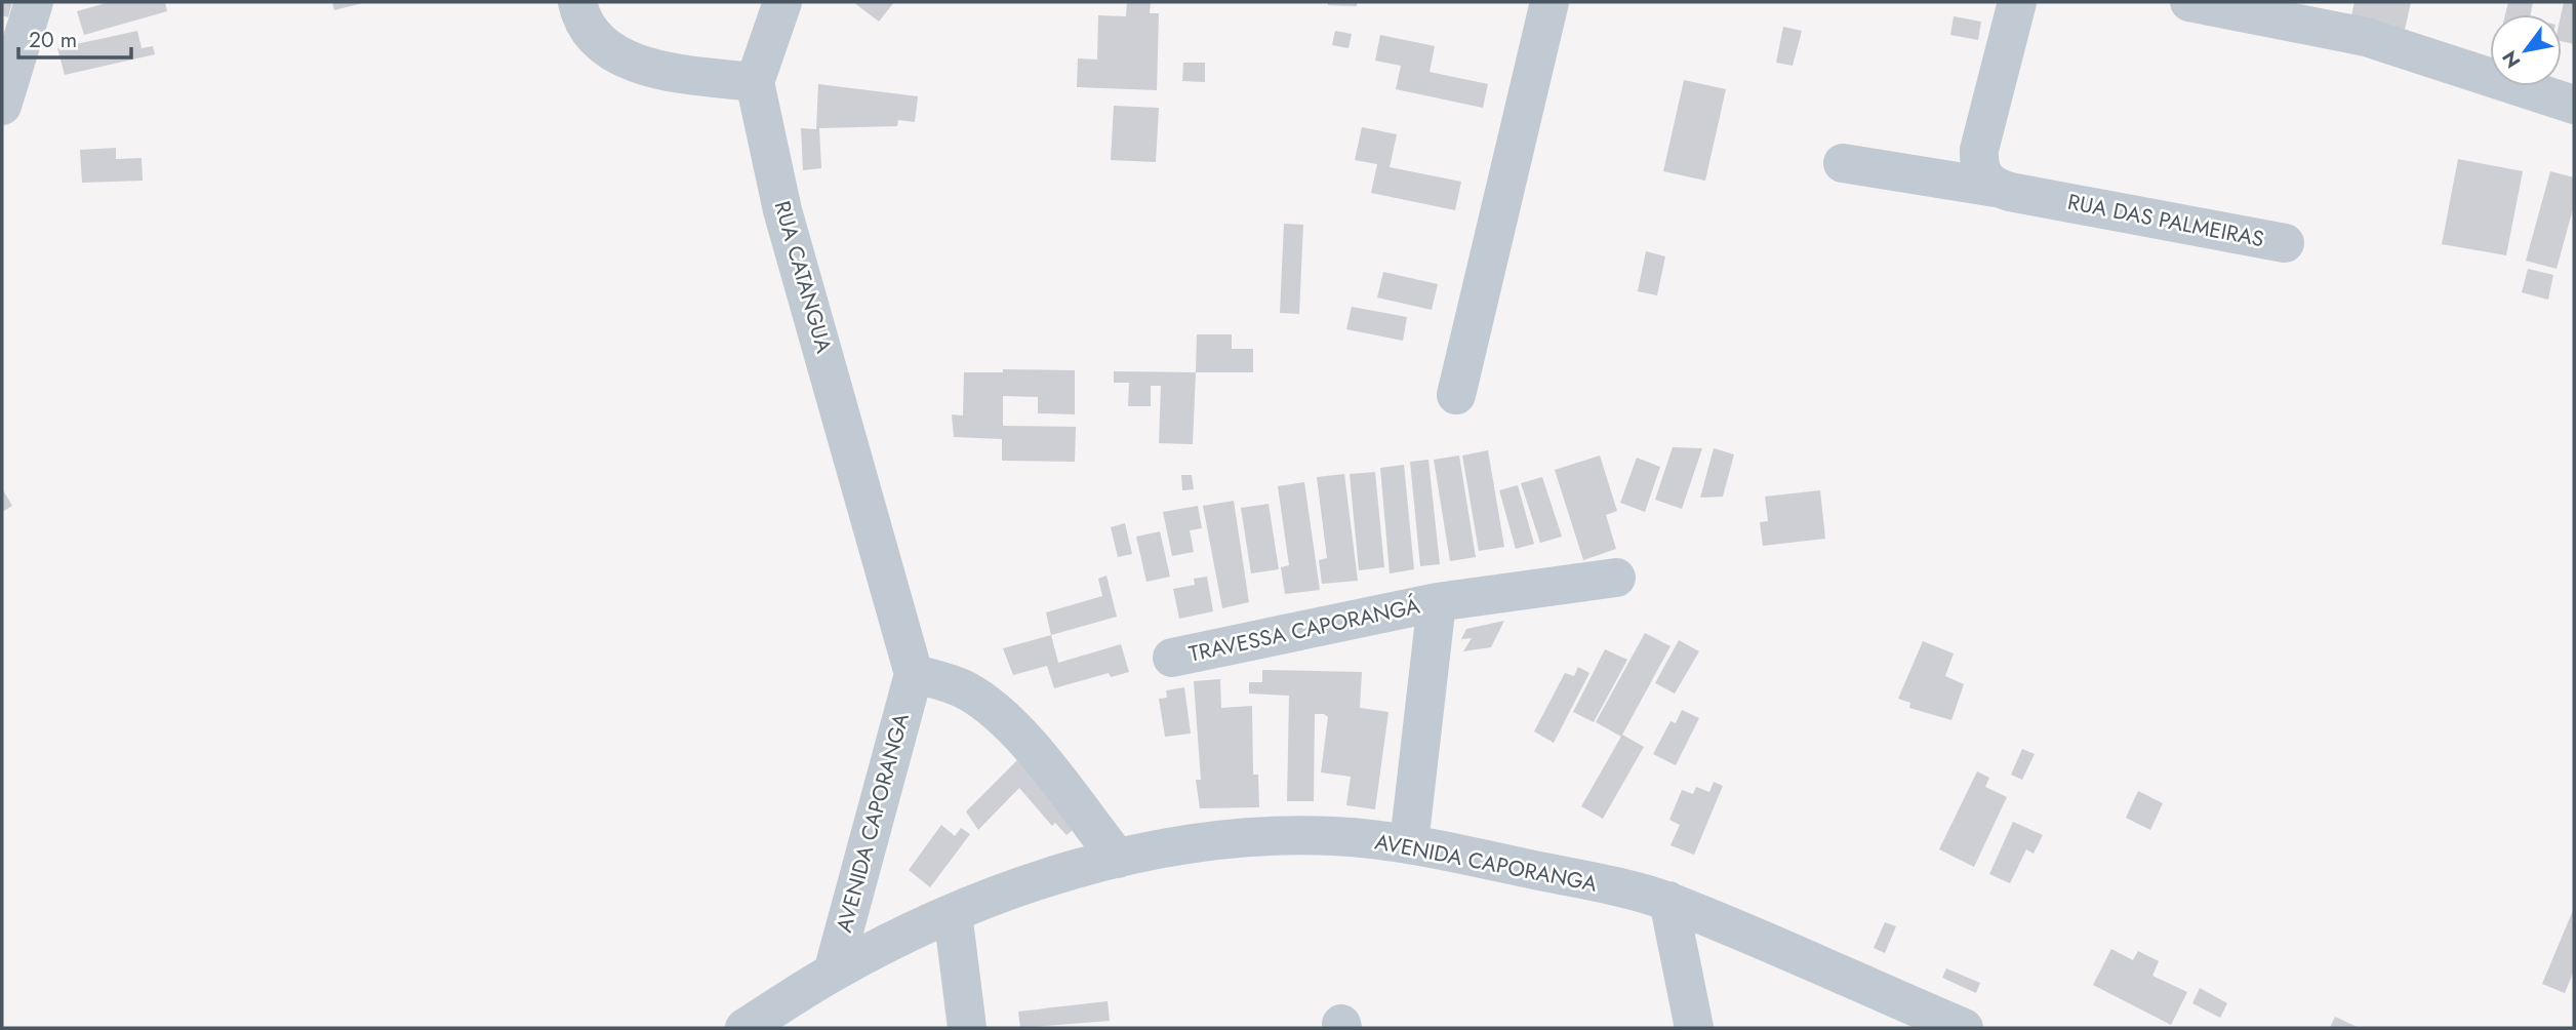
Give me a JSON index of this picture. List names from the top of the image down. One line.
{"streets":{"street":["RUA DAS PALMEIRAS","RUA CATANGUA","TRAVESSA CAPORANGÁ","AVENIDA CAPORANGA"]},"crossings":[["RUA CATANGUA","AVENIDA CAPORANGA"],["TRAVESSA CAPORANGÁ","AVENIDA CAPORANGA"]],"scale_bar":"20 m","north":"bottom left"}
